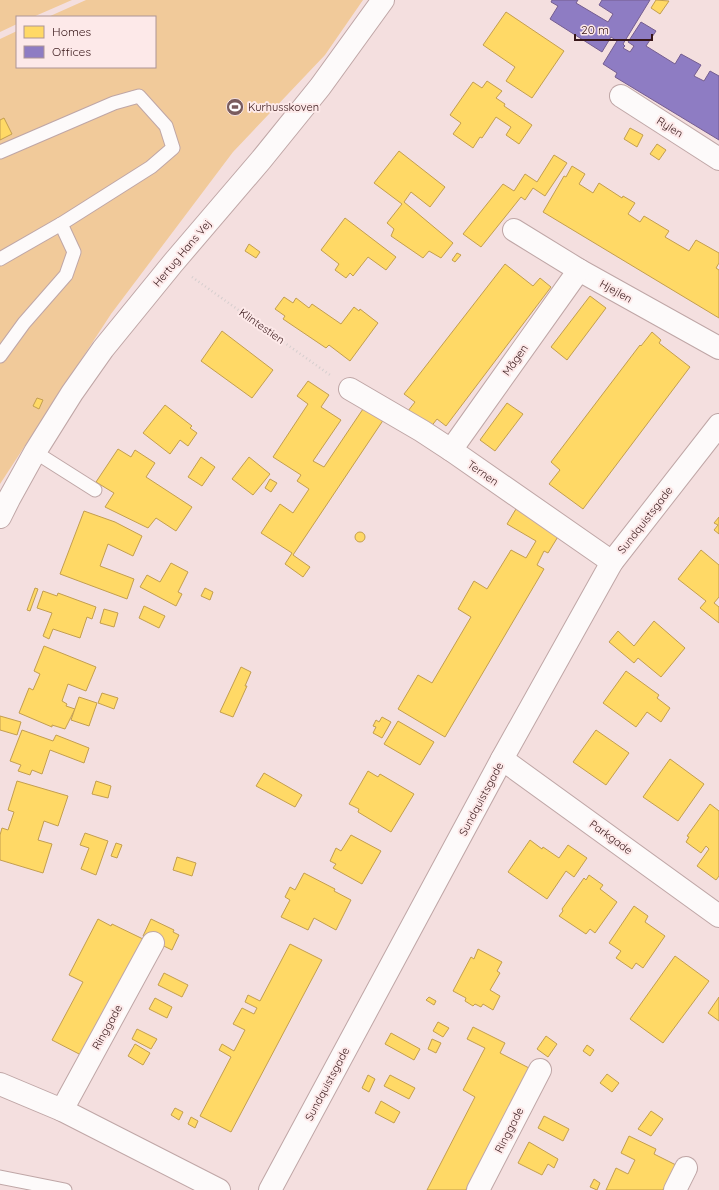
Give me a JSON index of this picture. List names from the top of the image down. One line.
{"streets":{"street":["Rylen","Hertug Hans Vej","Hjejlen","Mågen","Ternen","Sundquistsgade","Parkgade","Ringgade"],"path":["Klintestien"]},"crossings":[["Hertug Hans Vej","Klintestien"],["Hjejlen","Mågen"],["Klintestien","Ternen"],["Mågen","Ternen"],["Ternen","Sundquistsgade"],["Sundquistsgade","Parkgade"]],"places":{"sports":["Kurhusskoven"]},"legend":["Homes","Offices"],"scale_bar":"20 m"}
